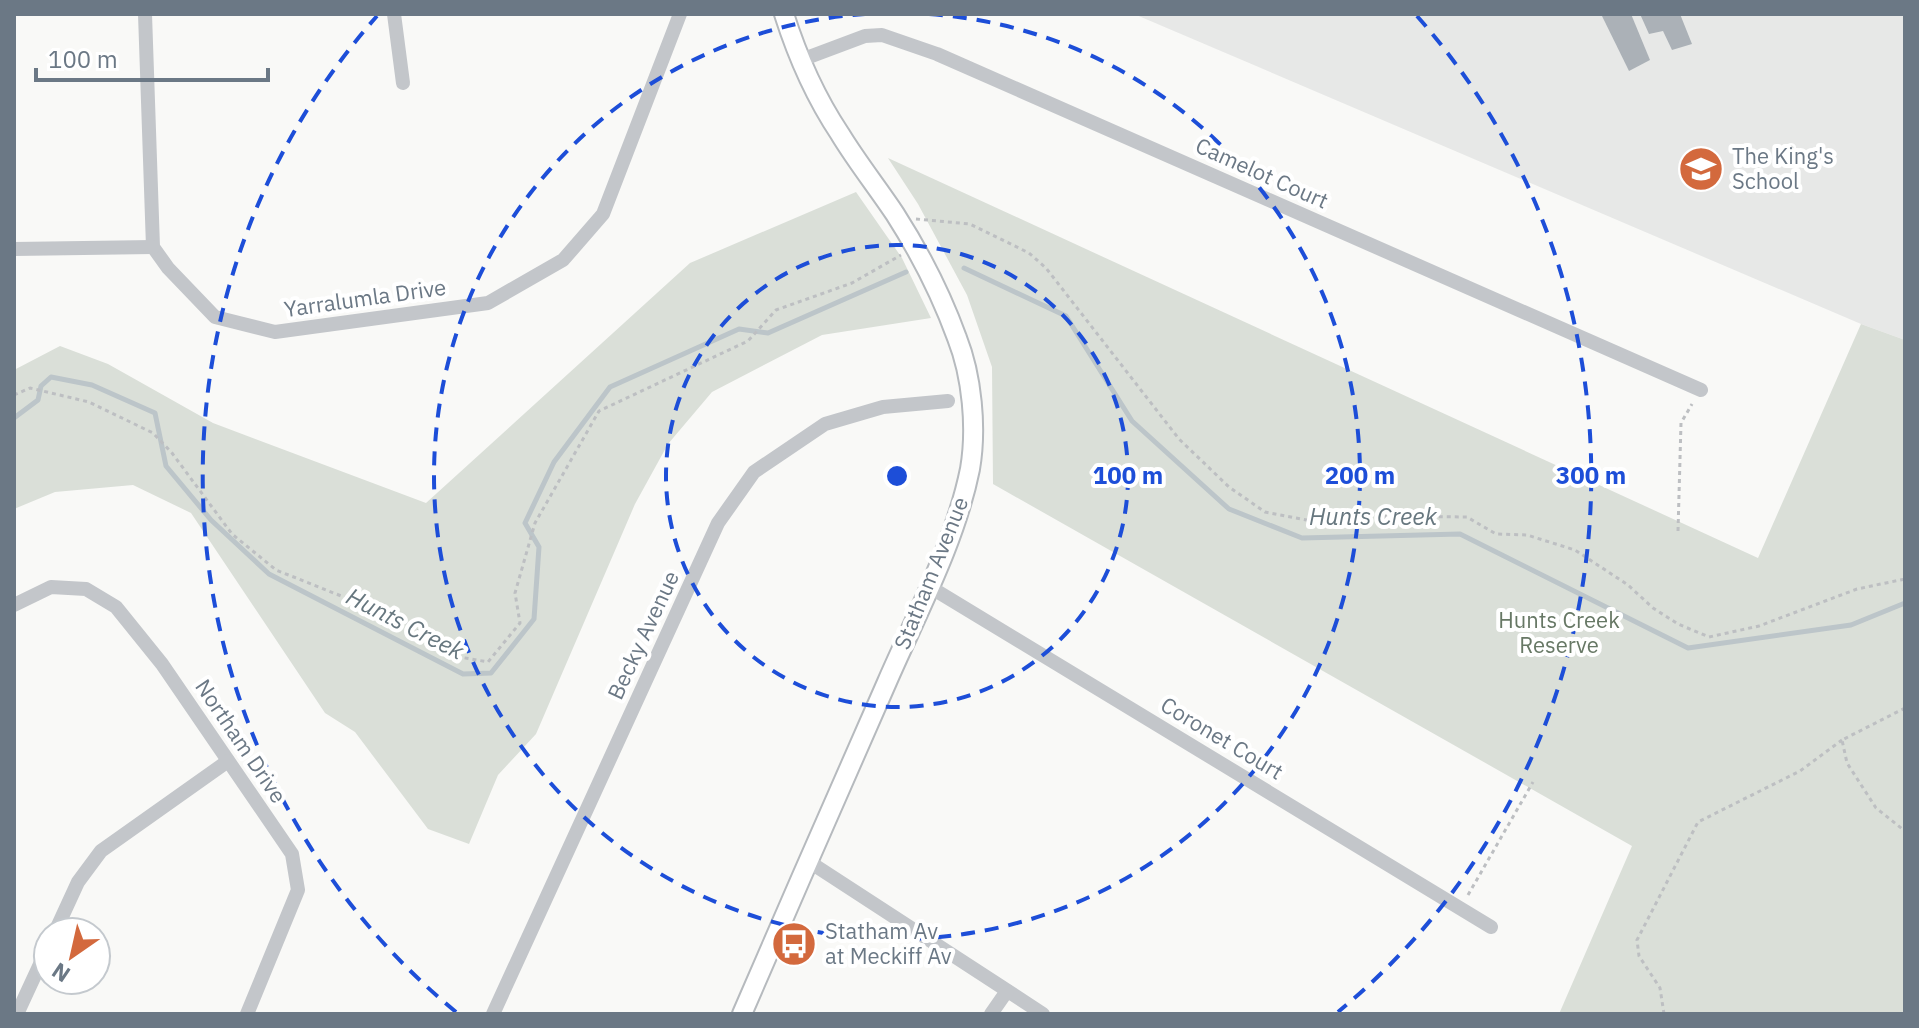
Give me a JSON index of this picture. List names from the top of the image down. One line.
{"streets":{"main road":["Statham Avenue"],"street":["Camelot Court","Yarralumla Drive","Becky Avenue","Coronet Court","Northam Drive"]},"crossings":[["Camelot Court","Statham Avenue"],["Statham Avenue","Coronet Court"]],"water":["Hunts Creek"],"parks":["Hunts Creek Reserve"],"places":{"school or university":["The King's School"],"bus stop":["Statham Av at Meckiff Av"]},"scale_bar":"100 m","north":"bottom left","rings":["100 m","200 m","300 m"]}
